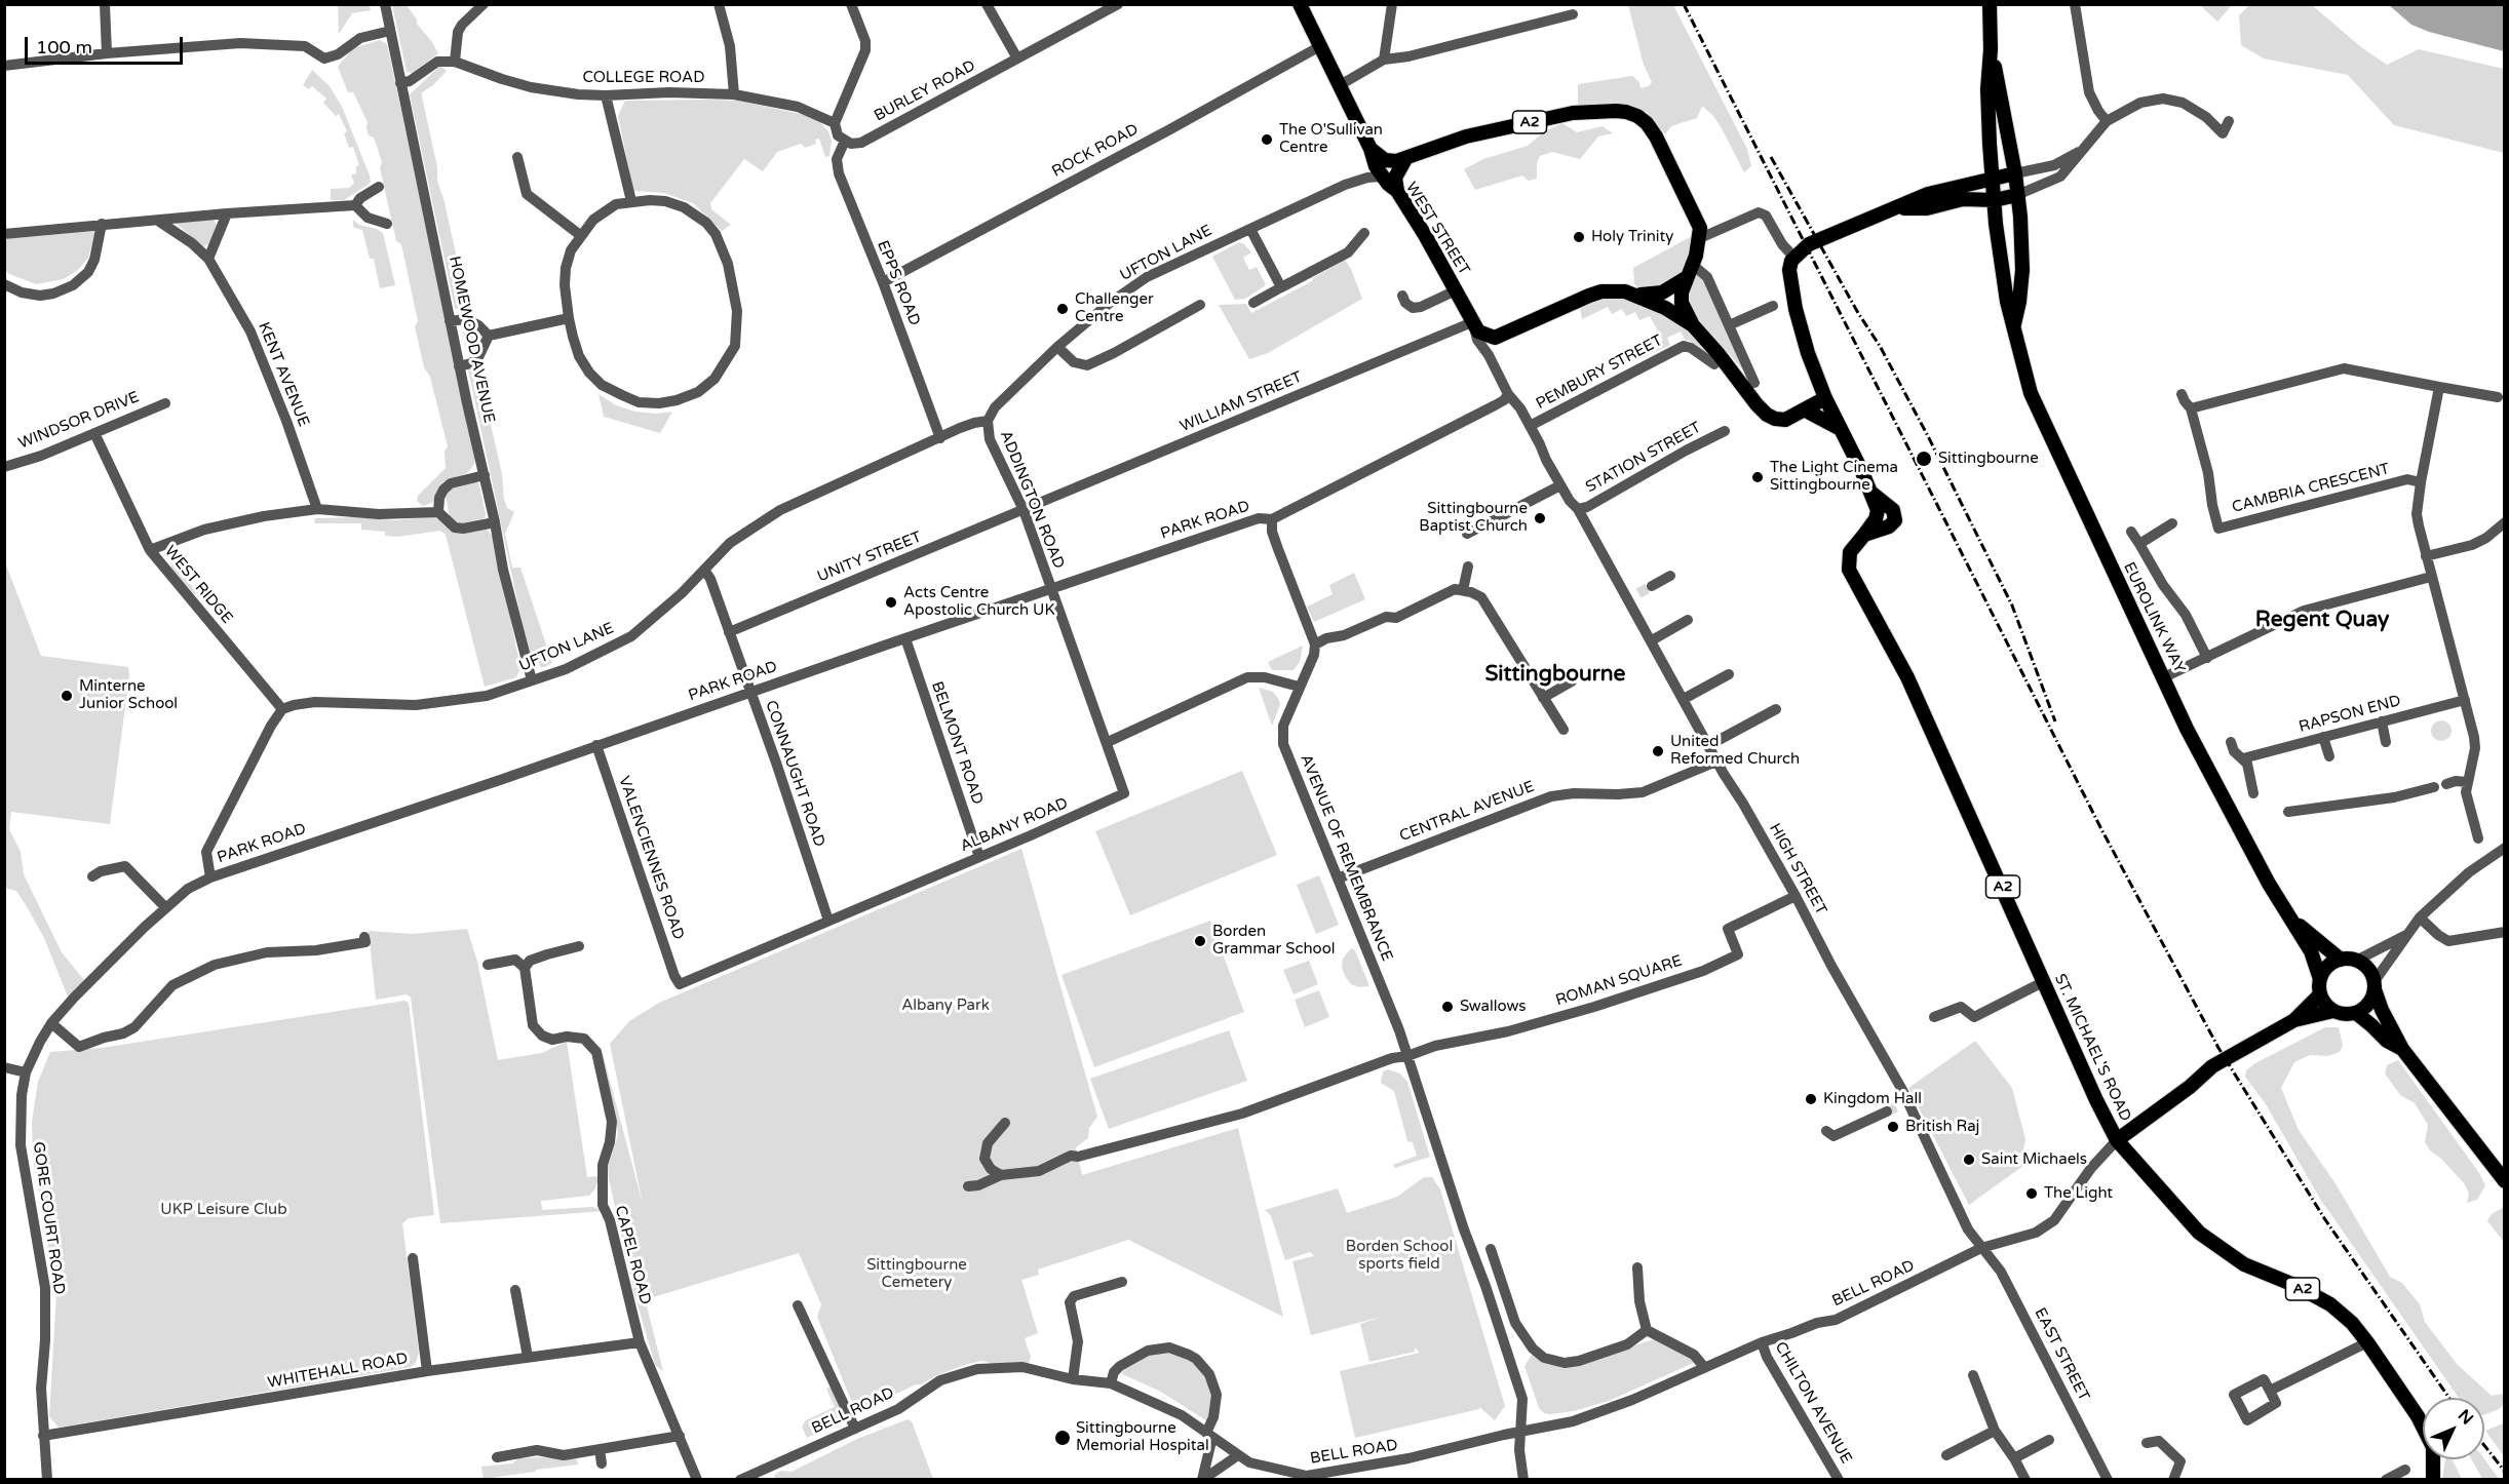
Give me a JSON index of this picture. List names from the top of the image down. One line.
{"streets":{"main road":["A2","WEST STREET","EUROLINK WAY","ST. MICHAEL'S ROAD"],"street":["COLLEGE ROAD","BURLEY ROAD","ROCK ROAD","UFTON LANE","EPPS ROAD","HOMEWOOD AVENUE","PEMBURY STREET","KENT AVENUE","WILLIAM STREET","WINDSOR DRIVE","STATION STREET","CAMBRIA CRESCENT","ADDINGTON ROAD","PARK ROAD","UNITY STREET","WEST RIDGE","RAPSON END","BELMONT ROAD","CONNAUGHT ROAD","CENTRAL AVENUE","ALBANY ROAD","VALENCIENNES ROAD","AVENUE OF REMEMBRANCE","HIGH STREET","ROMAN SQUARE","GORE COURT ROAD","CAPEL ROAD","BELL ROAD","EAST STREET","WHITEHALL ROAD","CHILTON AVENUE"]},"crossings":[["BURLEY ROAD","EPPS ROAD"],["ROCK ROAD","WEST STREET"],["ROCK ROAD","EPPS ROAD"],["WEST STREET","UFTON LANE"],["WEST STREET","PEMBURY STREET"],["WEST STREET","WILLIAM STREET"],["WEST STREET","STATION STREET"],["WEST STREET","PARK ROAD"],["WEST STREET","HIGH STREET"],["UFTON LANE","EPPS ROAD"],["UFTON LANE","HOMEWOOD AVENUE"],["UFTON LANE","ADDINGTON ROAD"],["UFTON LANE","WEST RIDGE"],["UFTON LANE","CONNAUGHT ROAD"],["WILLIAM STREET","ADDINGTON ROAD"],["WILLIAM STREET","UNITY STREET"],["WINDSOR DRIVE","WEST RIDGE"],["STATION STREET","HIGH STREET"],["ADDINGTON ROAD","PARK ROAD"],["ADDINGTON ROAD","UNITY STREET"],["ADDINGTON ROAD","ALBANY ROAD"],["PARK ROAD","BELMONT ROAD"],["PARK ROAD","CONNAUGHT ROAD"],["PARK ROAD","VALENCIENNES ROAD"],["PARK ROAD","GORE COURT ROAD"],["UNITY STREET","CONNAUGHT ROAD"],["BELMONT ROAD","ALBANY ROAD"],["CONNAUGHT ROAD","ALBANY ROAD"],["CENTRAL AVENUE","AVENUE OF REMEMBRANCE"],["CENTRAL AVENUE","HIGH STREET"],["ALBANY ROAD","VALENCIENNES ROAD"],["AVENUE OF REMEMBRANCE","ROMAN SQUARE"],["AVENUE OF REMEMBRANCE","BELL ROAD"],["HIGH STREET","ROMAN SQUARE"],["HIGH STREET","BELL ROAD"],["HIGH STREET","EAST STREET"],["ST. MICHAEL'S ROAD","BELL ROAD"],["GORE COURT ROAD","WHITEHALL ROAD"],["CAPEL ROAD","WHITEHALL ROAD"],["BELL ROAD","EAST STREET"],["BELL ROAD","CHILTON AVENUE"]],"districts":["Regent Quay","Sittingbourne"],"parks":["Albany Park","UKP Leisure Club","Borden School sports field","Sittingbourne Cemetery"],"places":["The O'Sullivan Centre","Holy Trinity","Challenger Centre","Sittingbourne","The Light Cinema Sittingbourne","Sittingbourne Baptist Church","Acts Centre Apostolic Church UK","Minterne Junior School","United Reformed Church","Borden Grammar School","Swallows","Kingdom Hall","British Raj","Saint Michaels","The Light","Sittingbourne Memorial Hospital"],"scale_bar":"100 m","north":"top right"}
